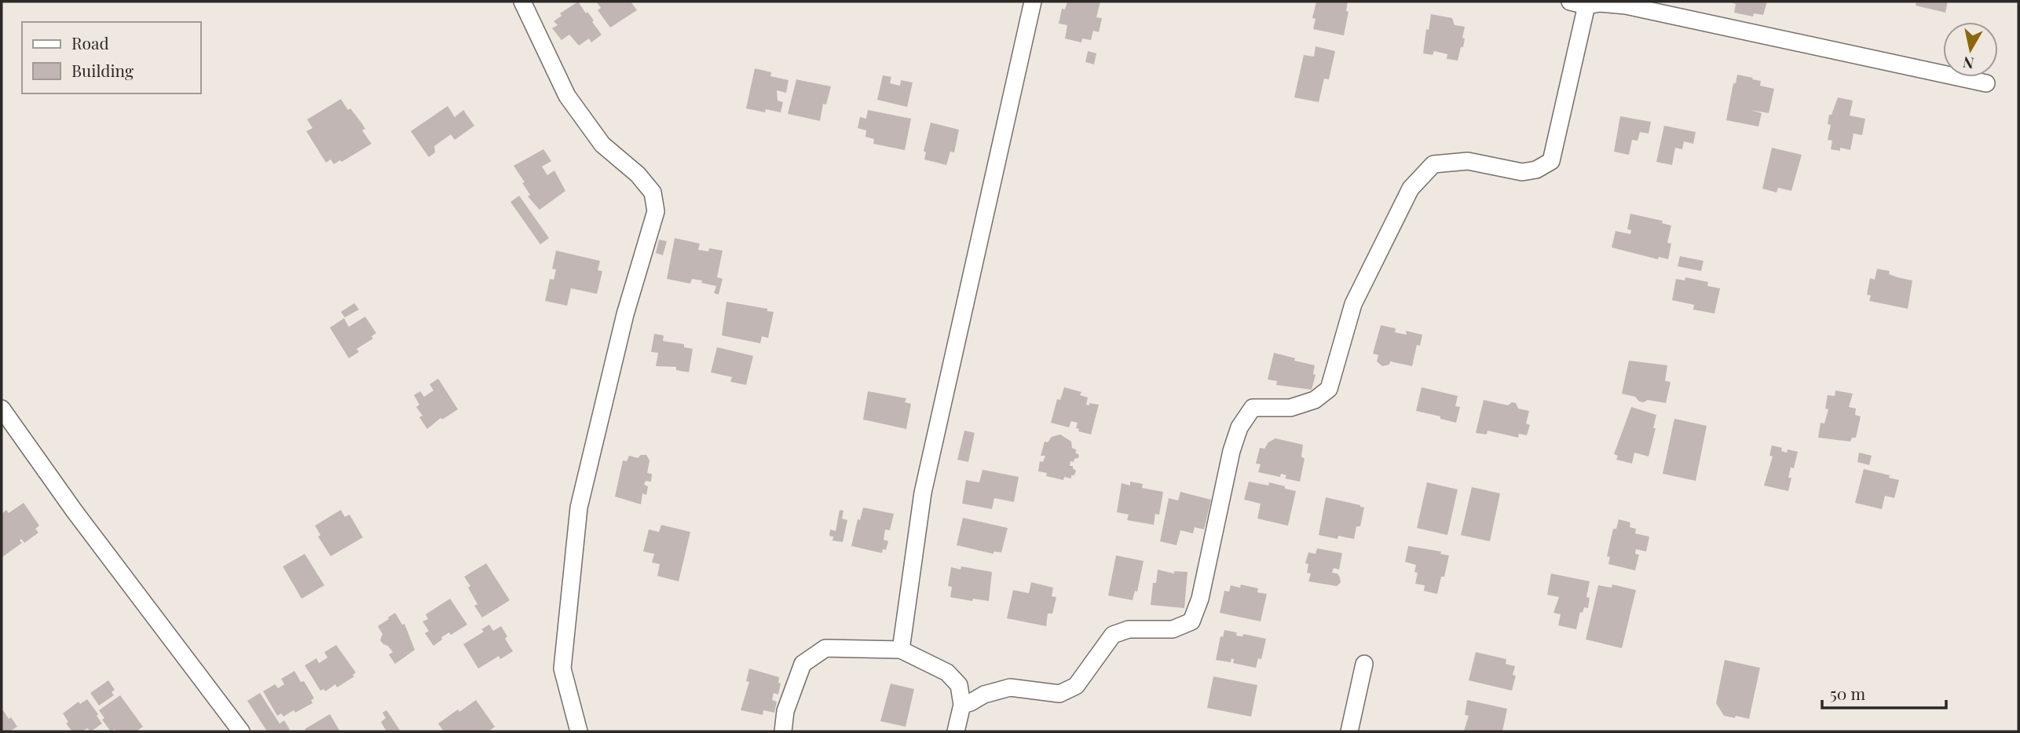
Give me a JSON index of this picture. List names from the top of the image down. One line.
{"legend":["Road","Building"],"scale_bar":"50 m","north":"bottom"}
